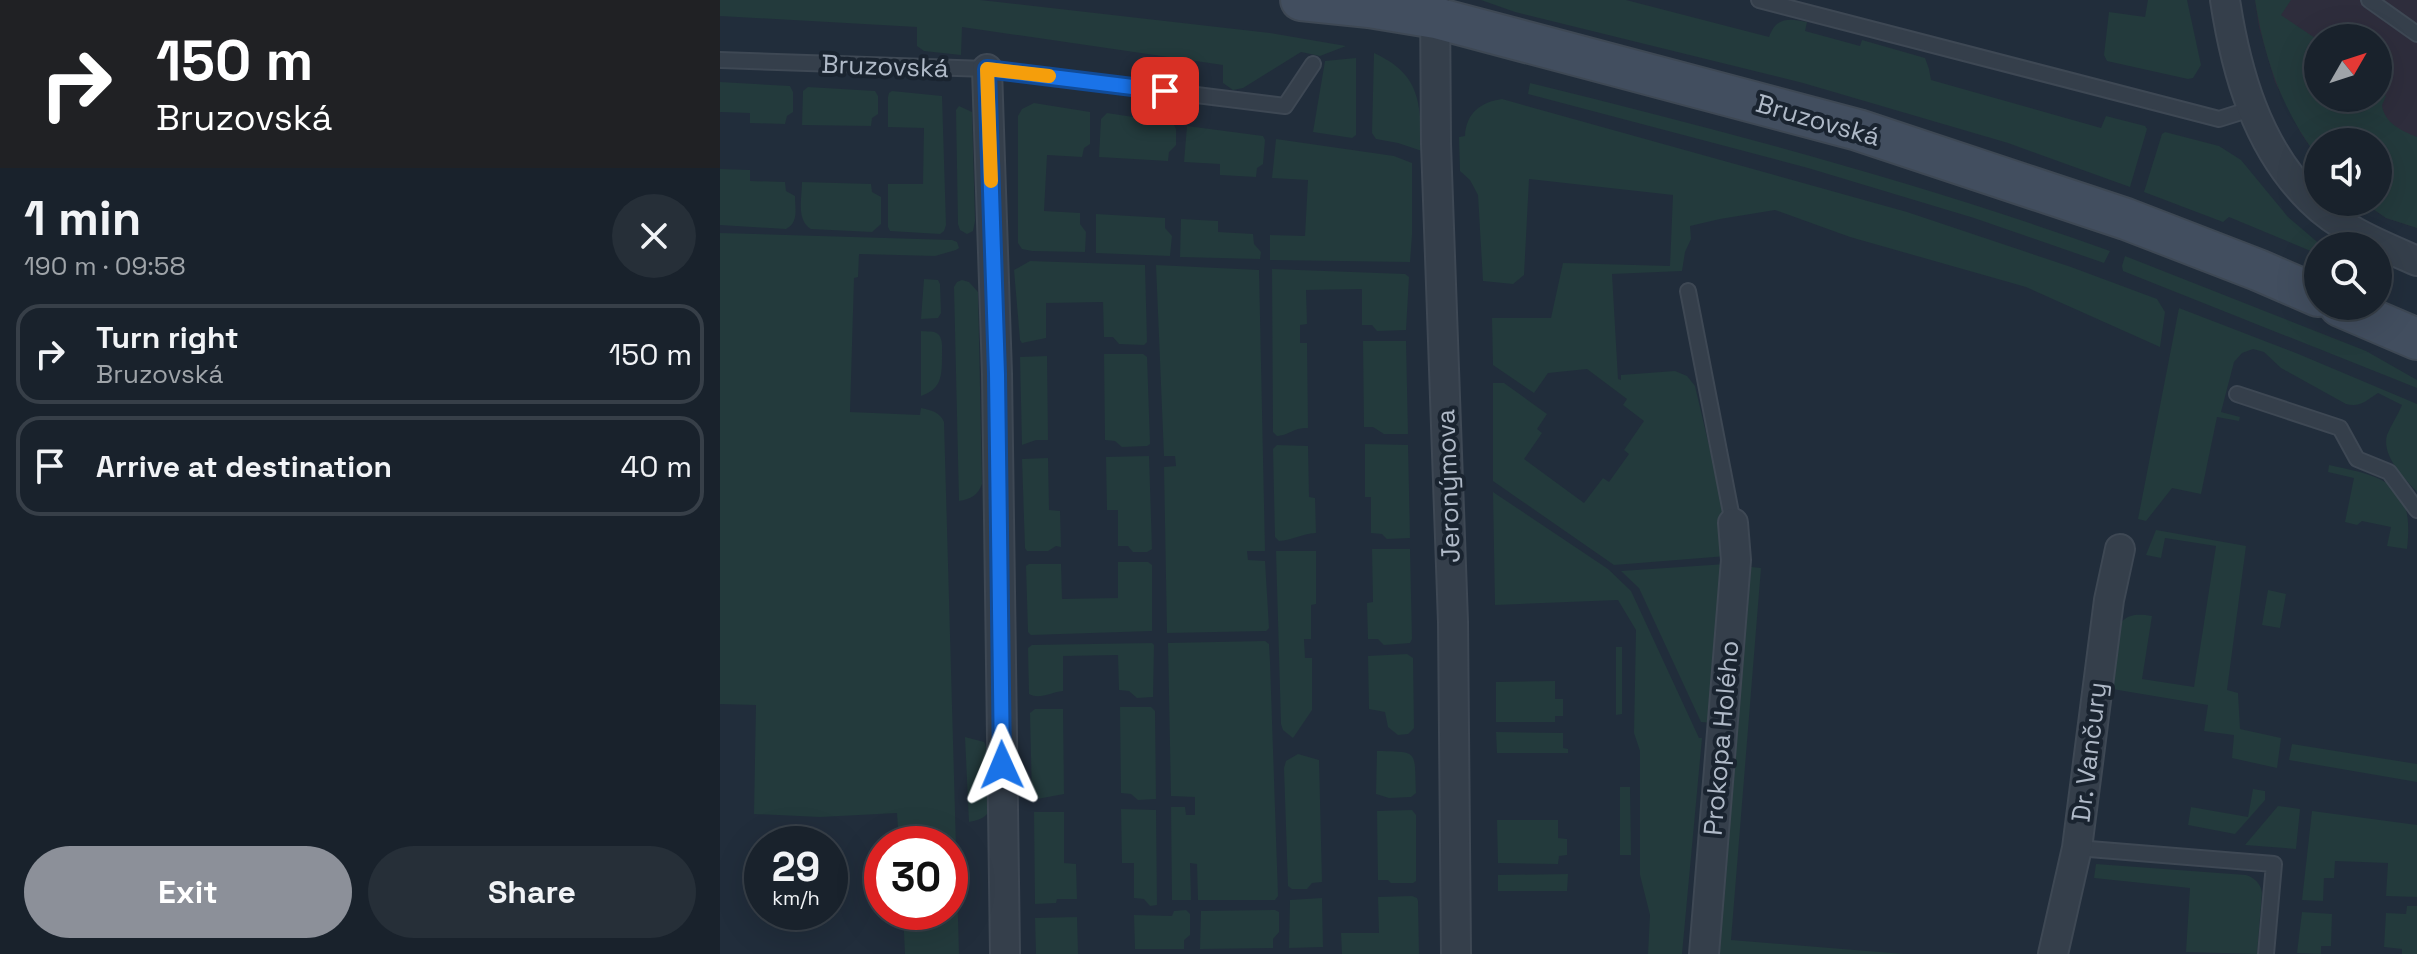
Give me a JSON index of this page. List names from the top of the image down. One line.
{"streets":{"main road":["Bruzovská"],"street":["Jeronýmova","Prokopa Holého","Dr. Vančury"]},"crossings":[["Bruzovská","Jeronýmova"]],"north":"top right","page":{"turn":["150 m","Bruzovská"],"heading":["1 min","190 m · 09:58"],"list":[{"name":"Turn right","note":"Bruzovská","value":"150 m"},{"name":"Arrive at destination","value":"40 m"}],"speed":"29 km/h","limit":"30","buttons":["Exit","Share"]}}
